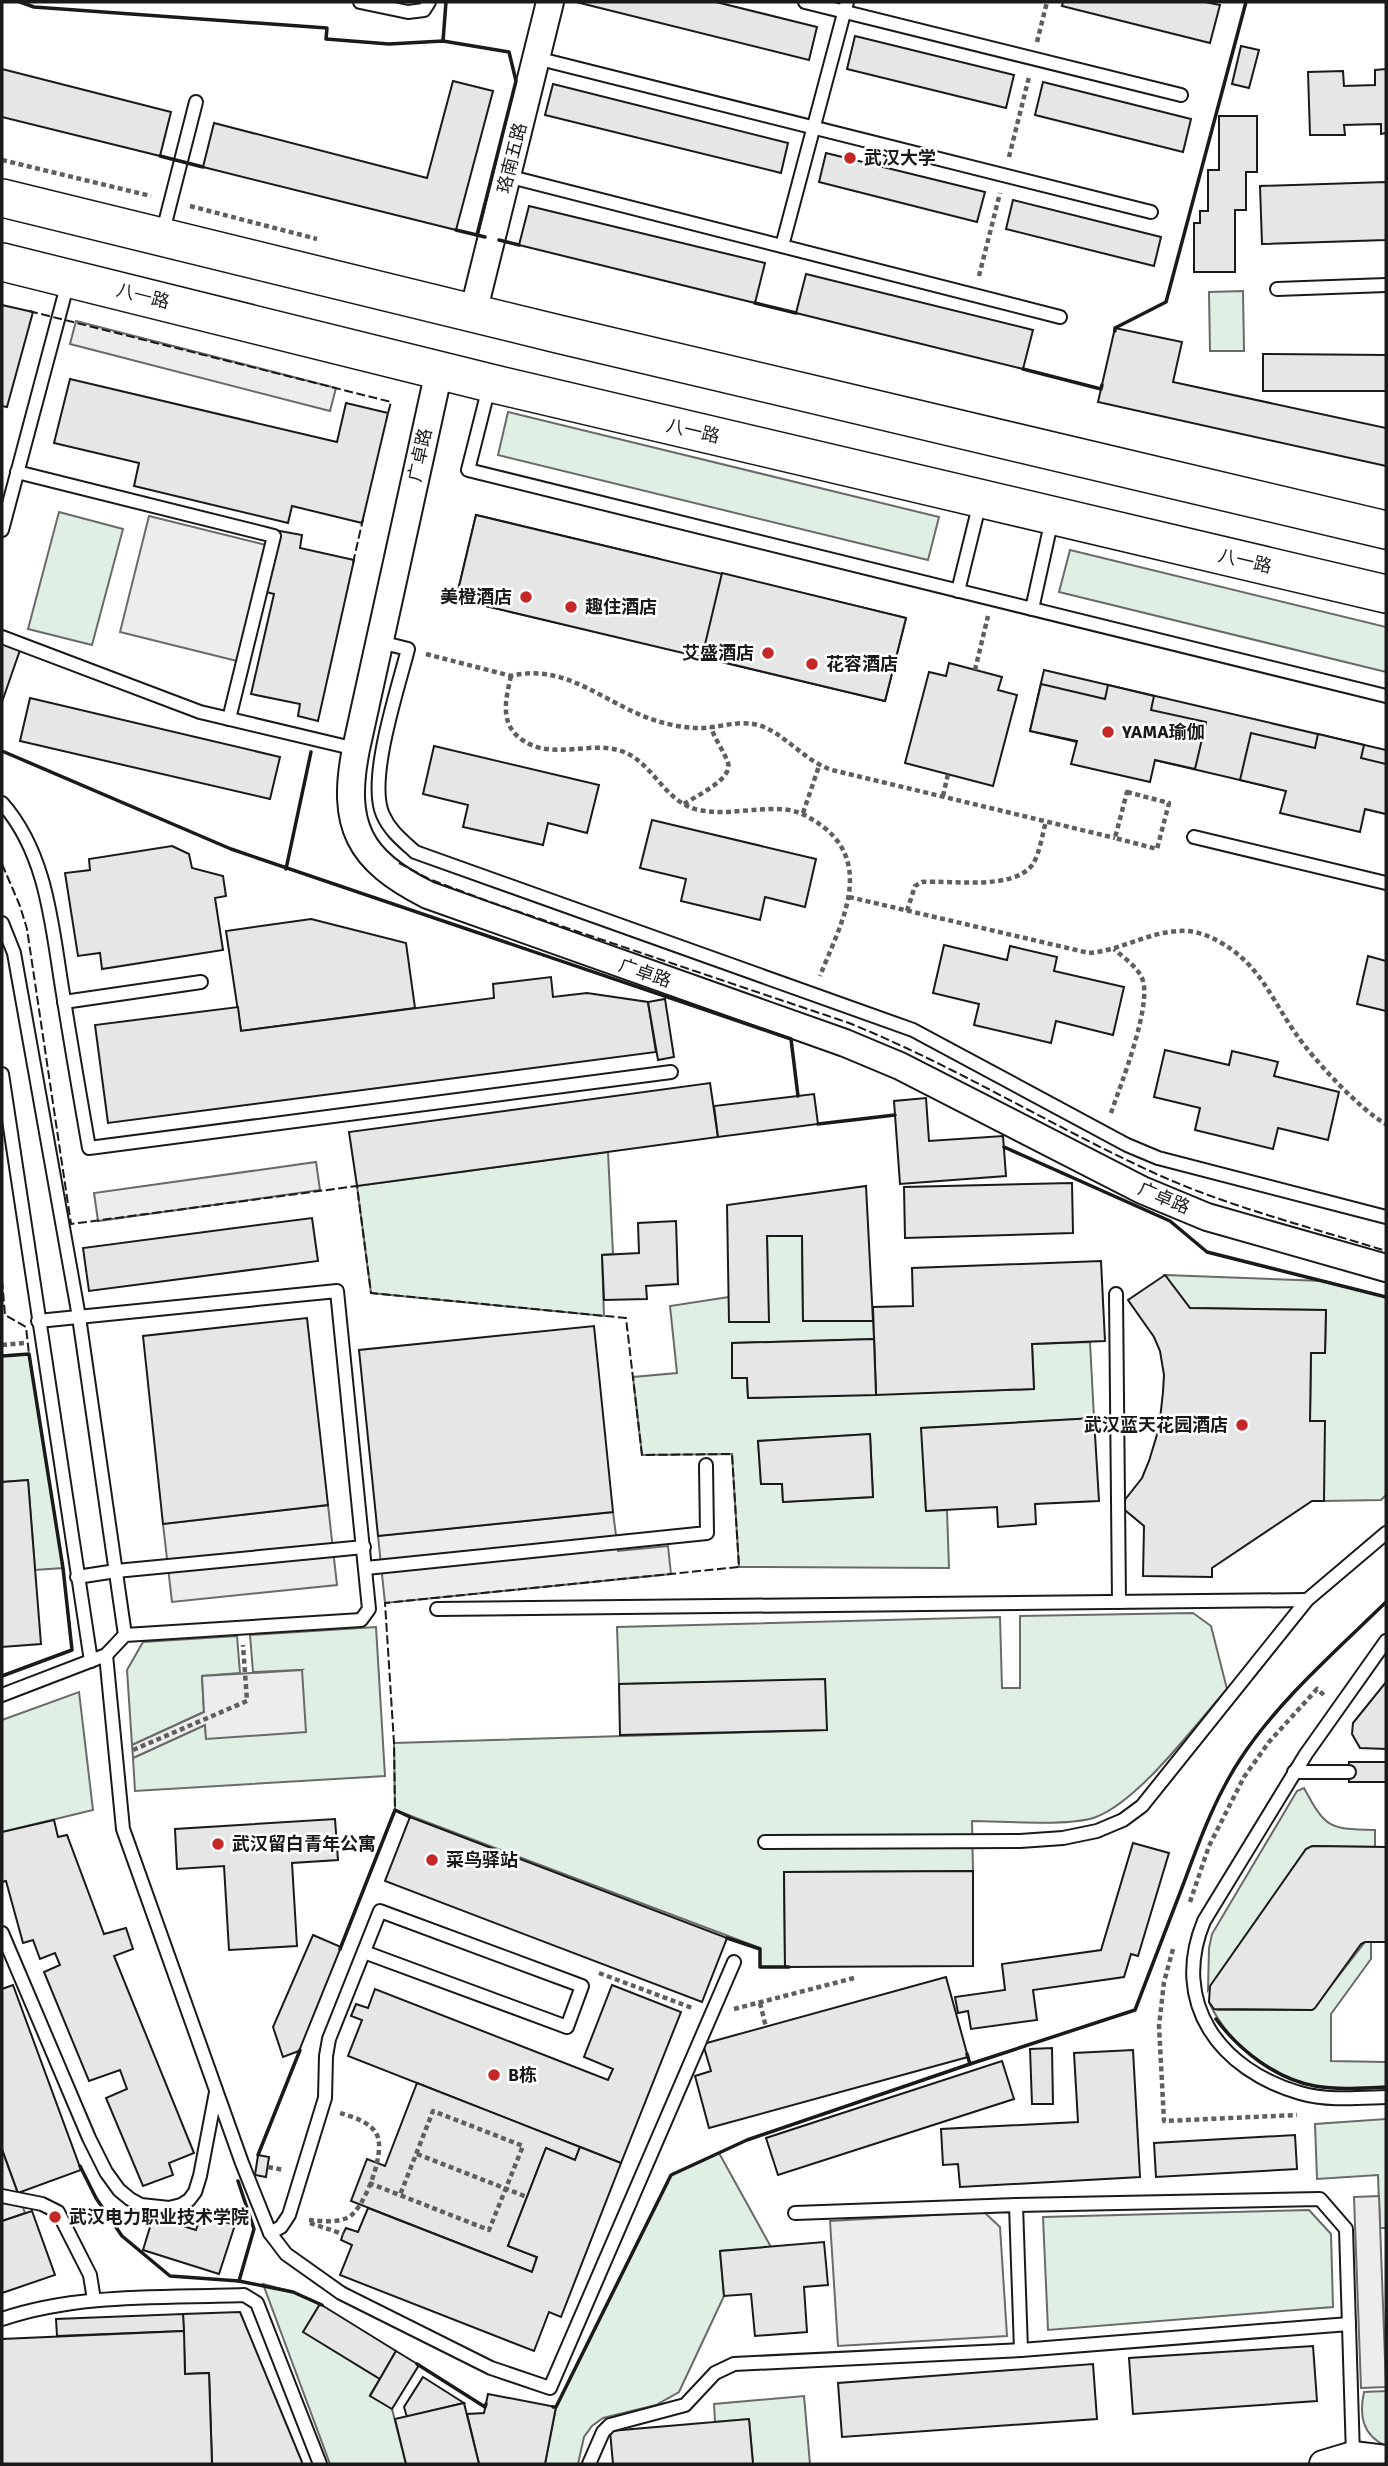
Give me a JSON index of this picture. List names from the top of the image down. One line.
{"streets":{"main road":["八一路"],"street":["珞南五路","广卓路"]},"crossings":[["八一路","广卓路"]],"places":["武汉大学","美橙酒店","趣住酒店","艾盛酒店","花容酒店","YAMA瑜伽","武汉蓝天花园酒店","武汉留白青年公寓","菜鸟驿站","B栋","武汉电力职业技术学院"]}
